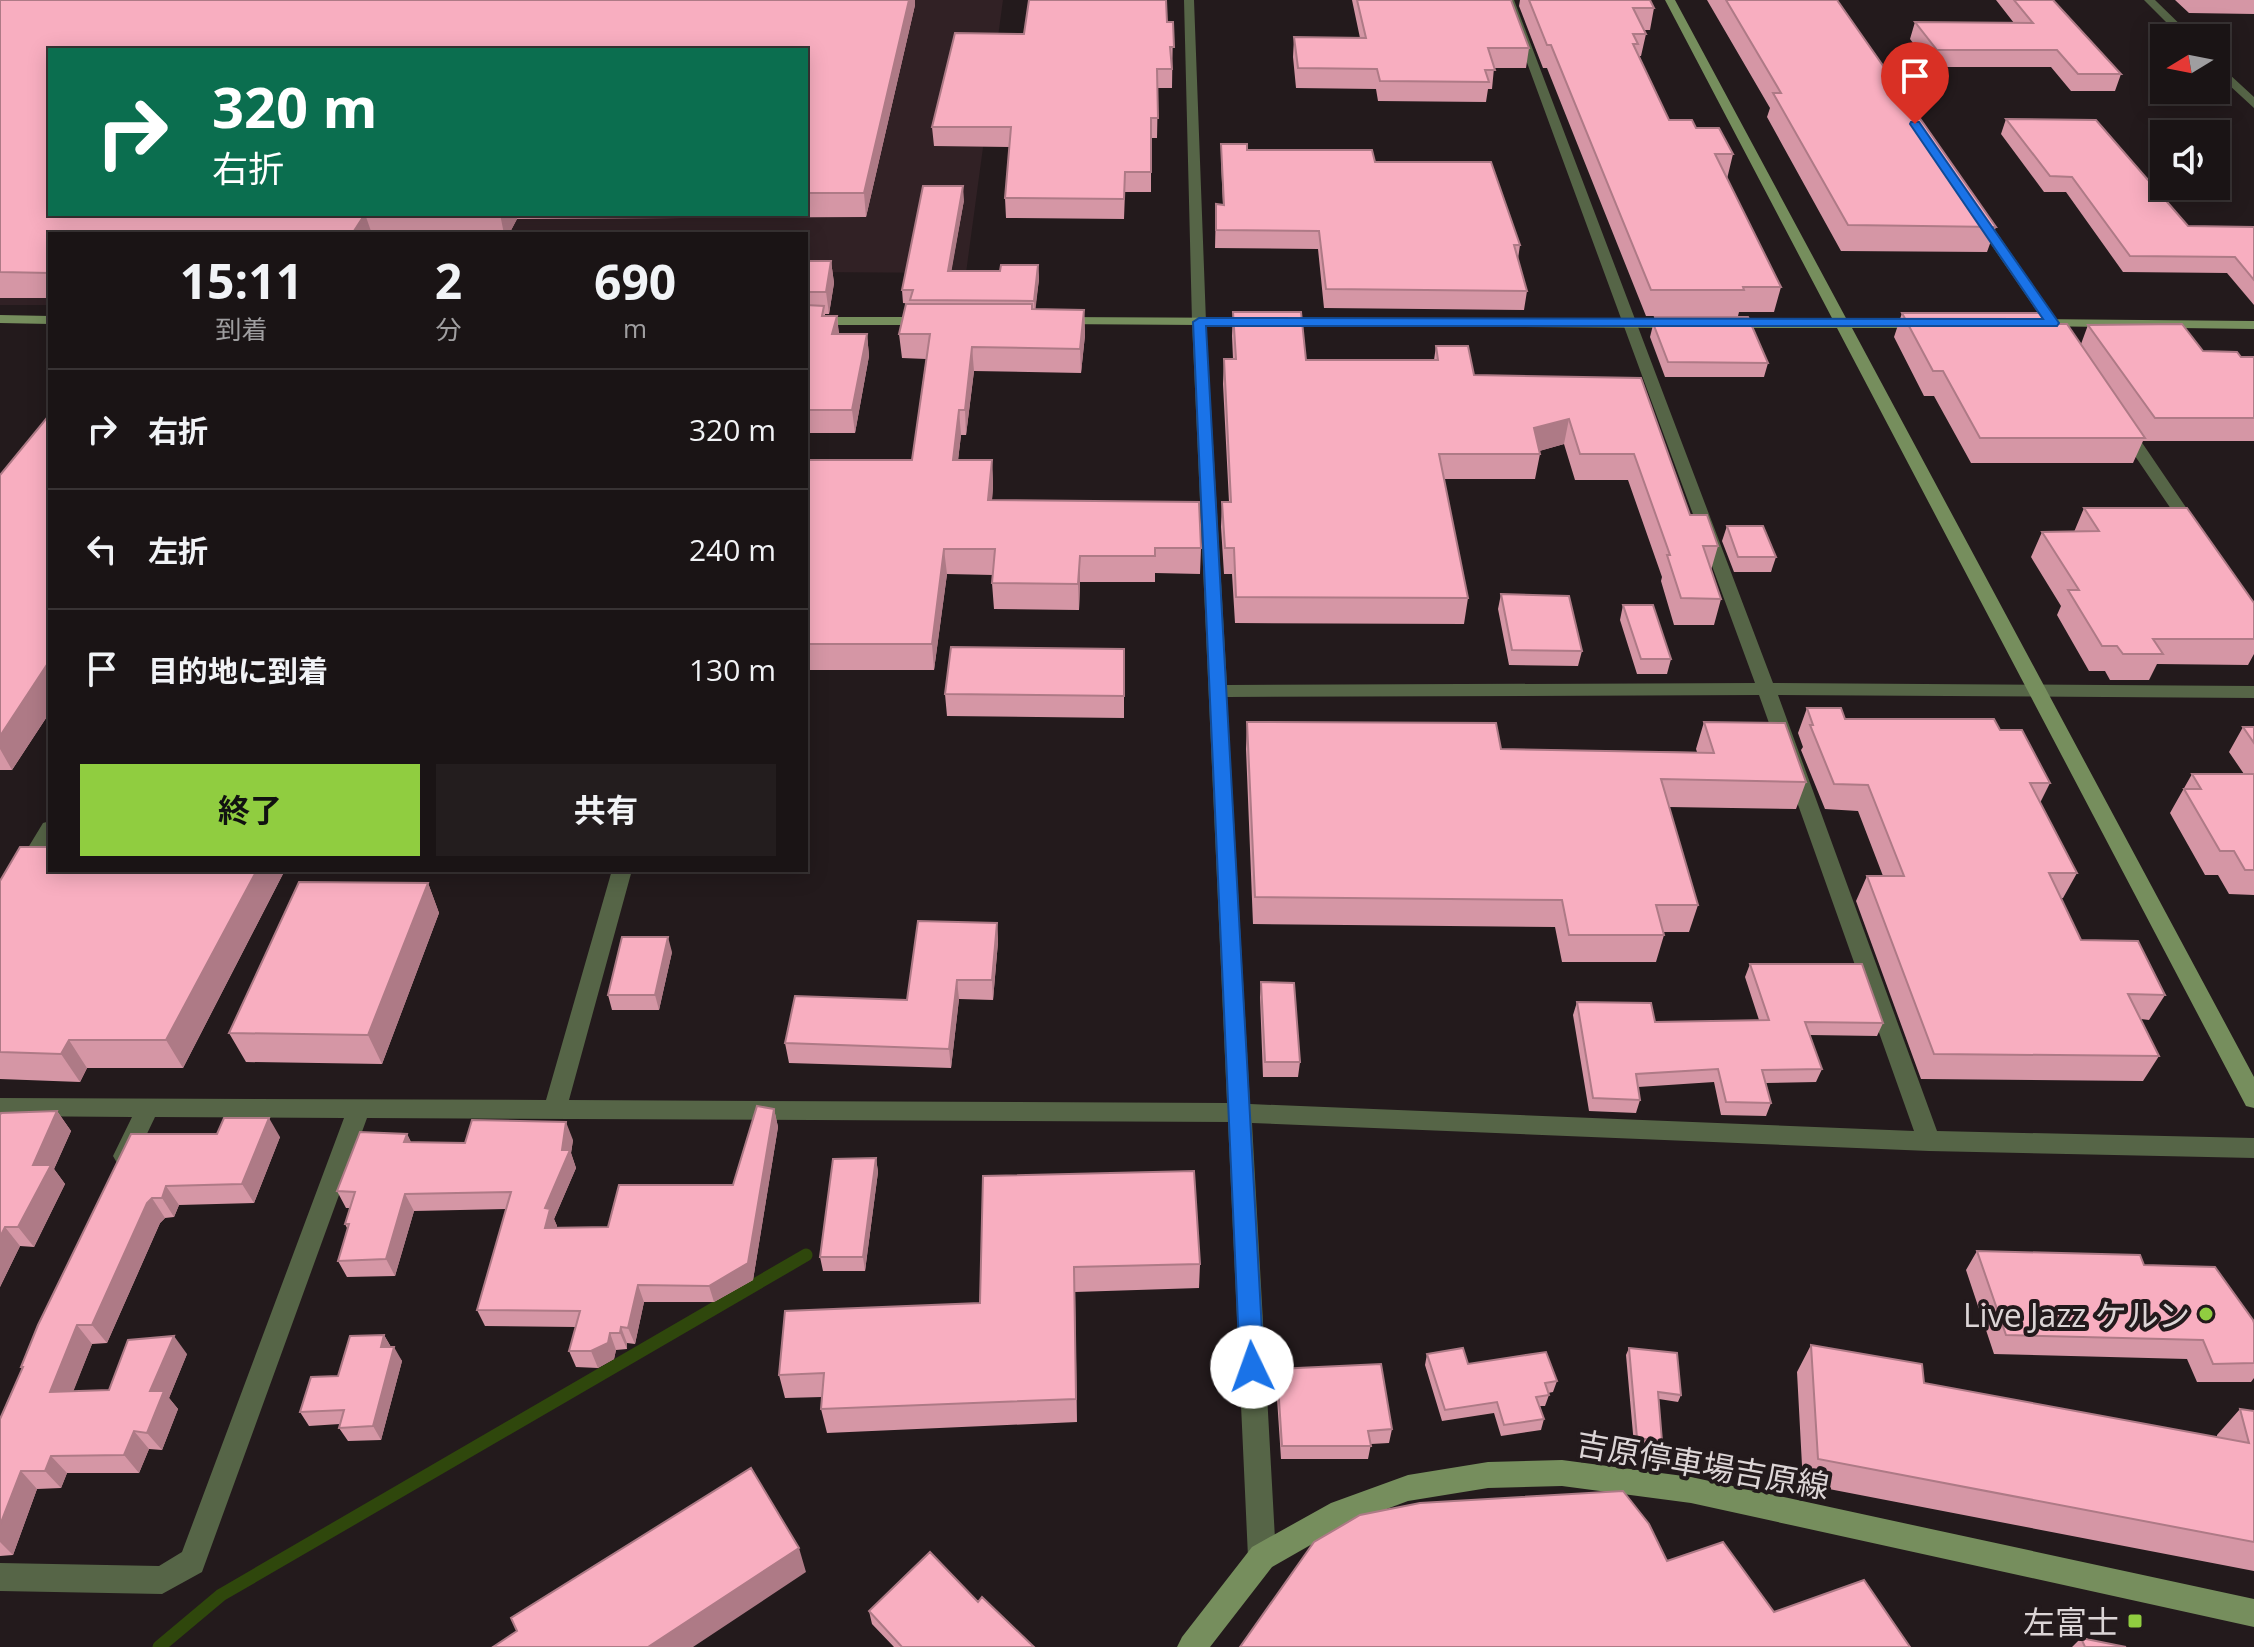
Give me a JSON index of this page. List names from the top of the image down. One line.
{"streets":{"street":["吉原停車場吉原線"]},"places":{"other":["Live Jazz ケルン"],"transit":["左富士"]},"north":"left","page":{"turn":["320 m","右折"],"eta":["15:11","到着","2","分","690","m"],"list":[{"name":"右折","value":"320 m"},{"name":"左折","value":"240 m"},{"name":"目的地に到着","value":"130 m"}],"buttons":["終了","共有"]}}
